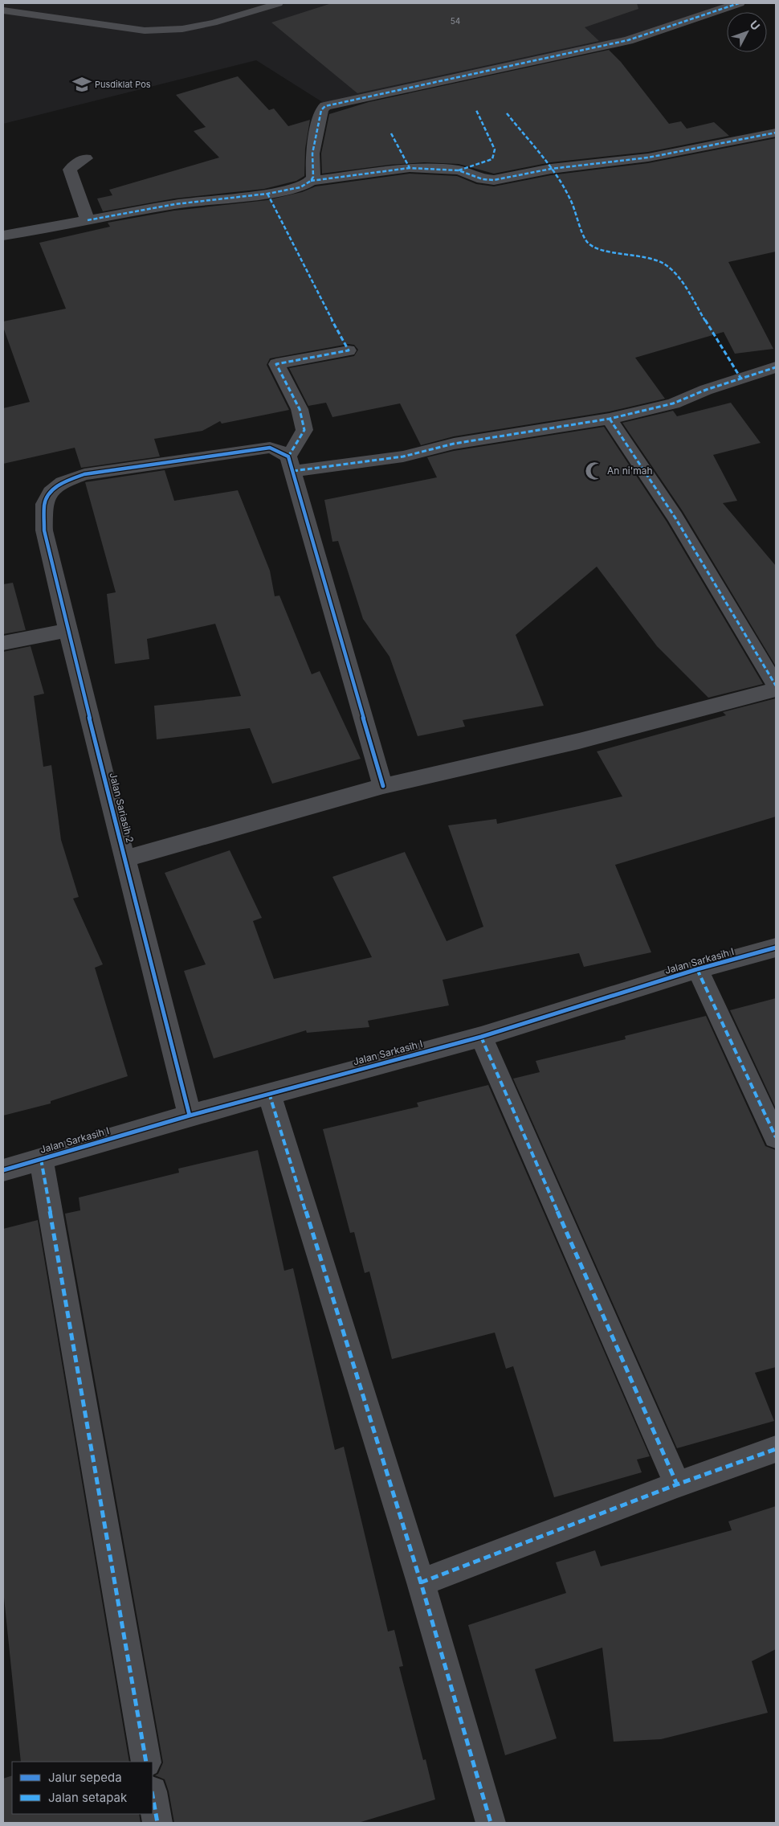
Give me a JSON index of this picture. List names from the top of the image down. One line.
{"streets":{"street":["Jalan Sariasih 2","Jalan Sarkasih I"]},"crossings":[["Jalan Sariasih 2","Jalan Sarkasih I"]],"places":{"school or university":["Pusdiklat Pos"],"mosque":["An ni'mah"]},"house_numbers":["54"],"legend":["Jalur sepeda","Jalan setapak"],"north":"top right"}
